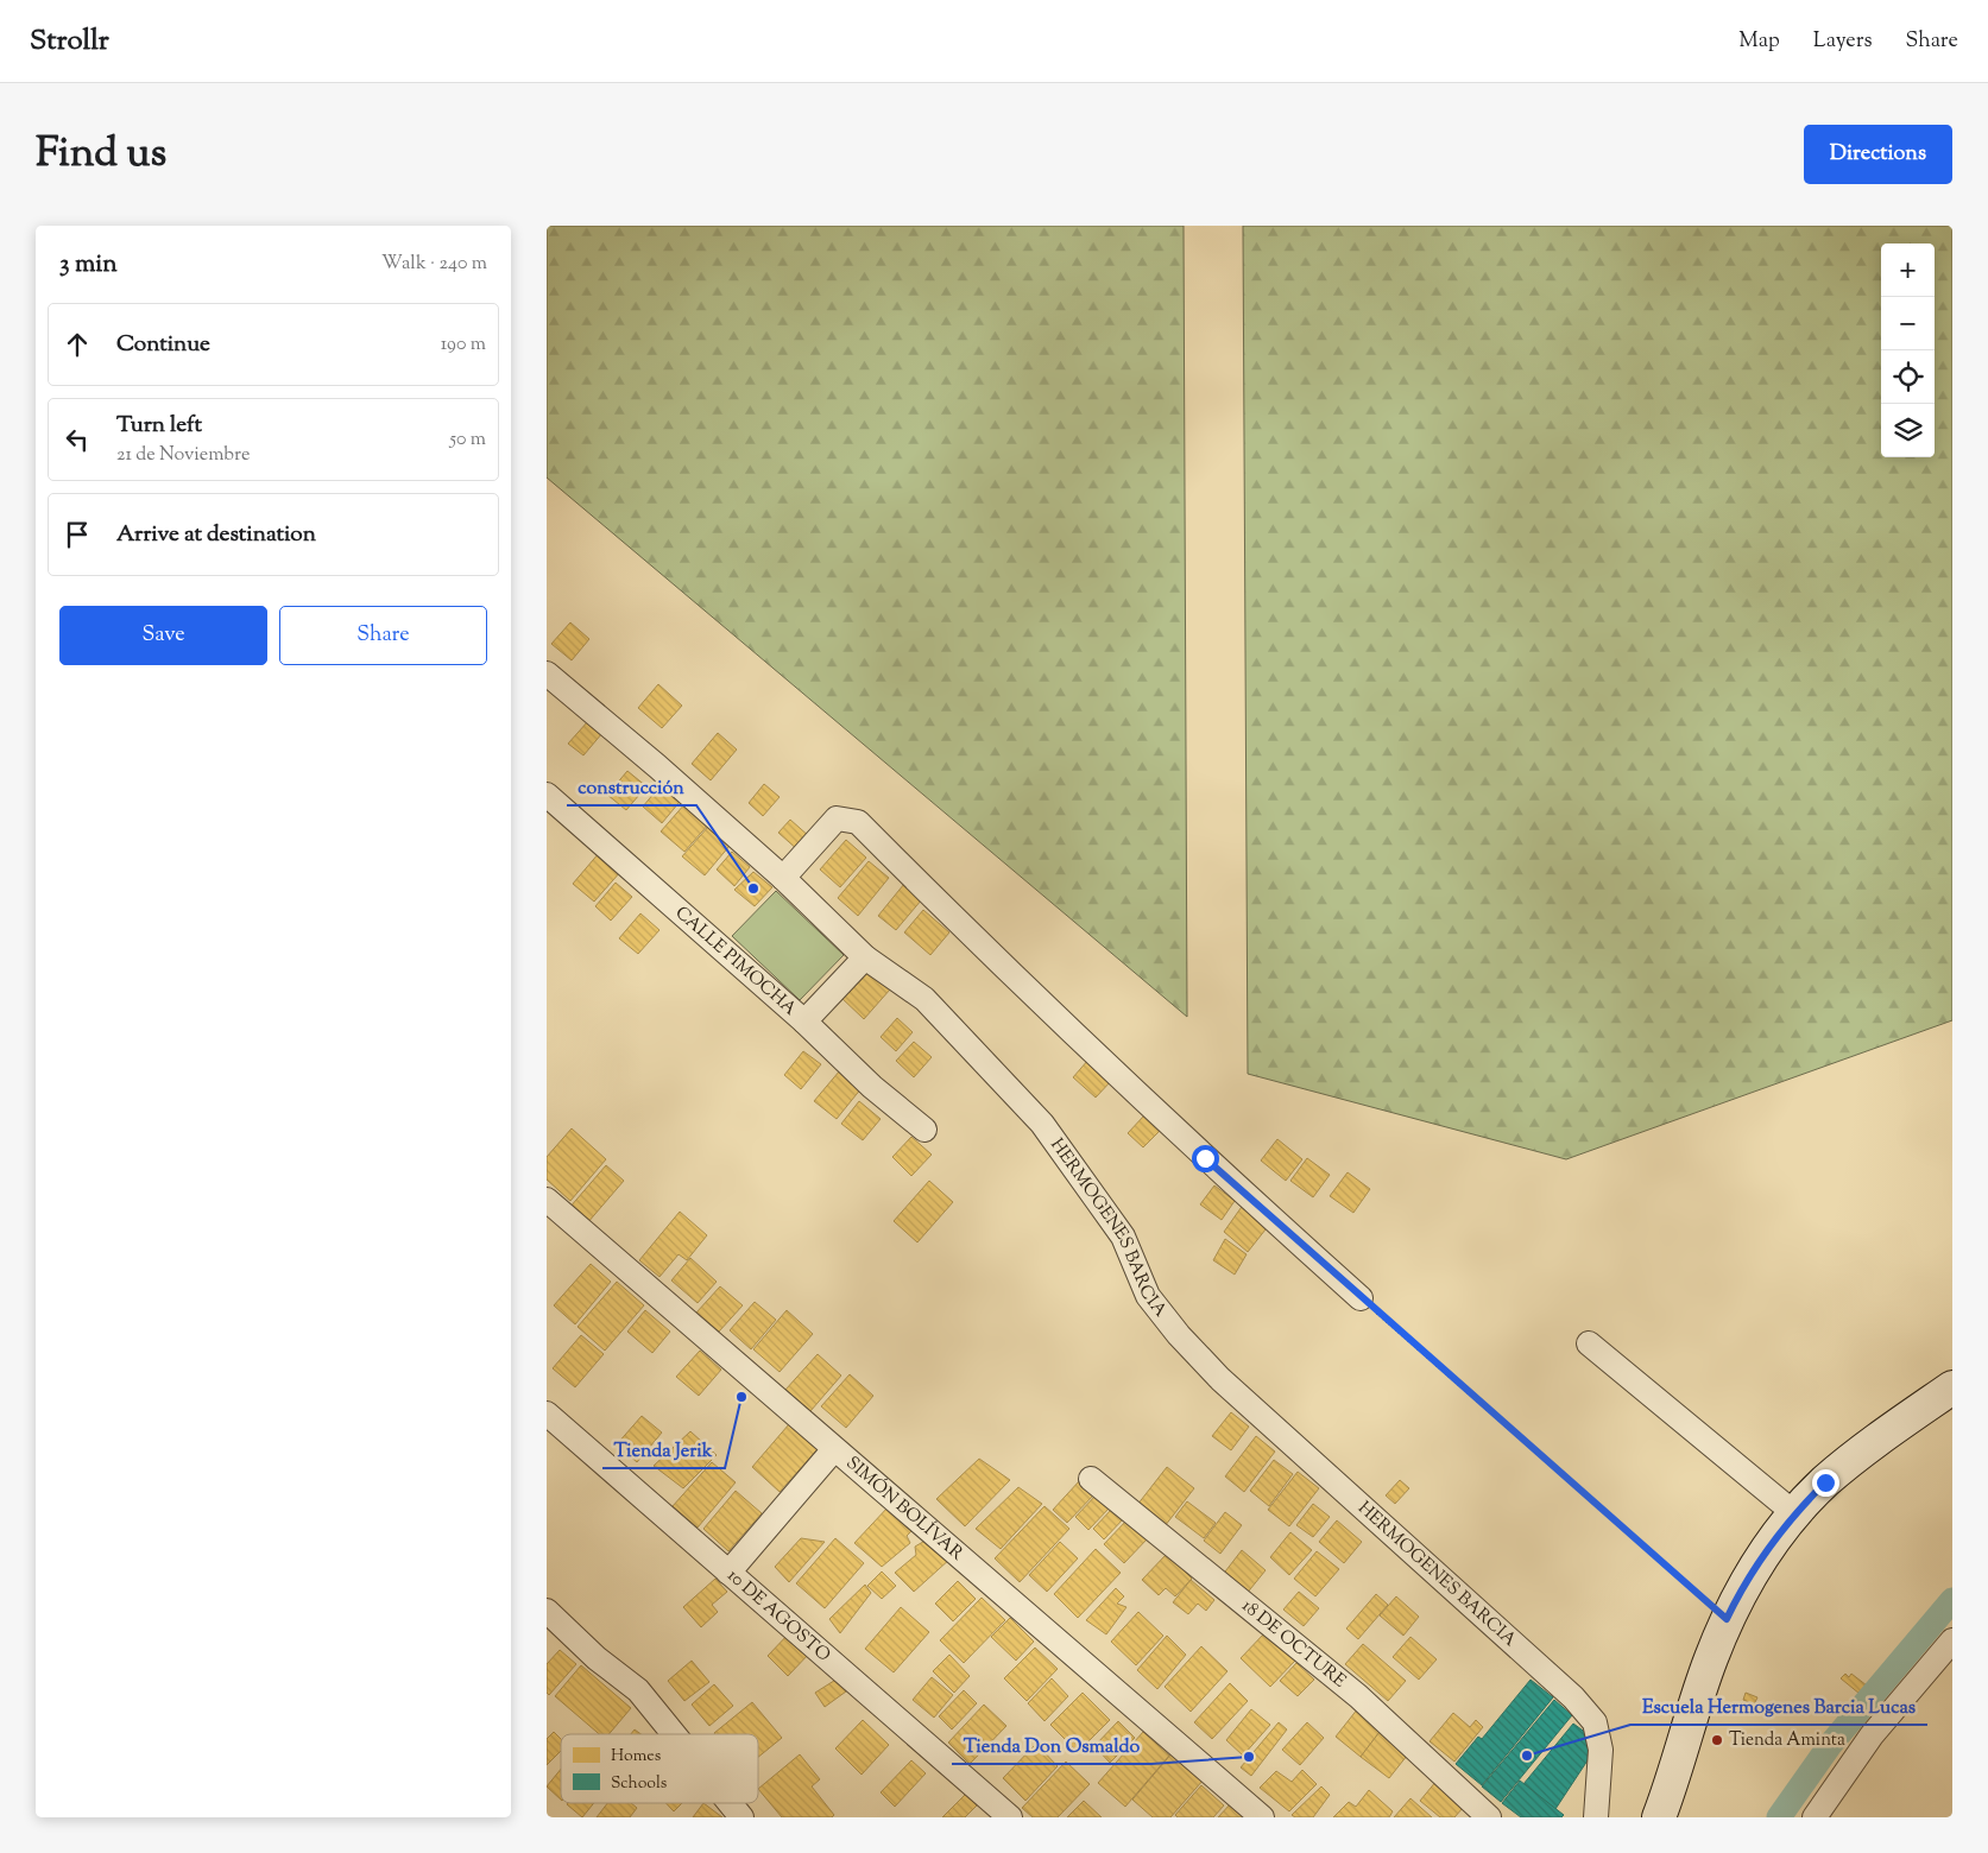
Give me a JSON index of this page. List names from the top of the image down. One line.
{"streets":{"street":["CALLE PIMOCHA","HERMOGENES BARCIA","SIMÓN BOLÍVAR","10 DE AGOSTO","18 DE OCTURE"]},"places":["construcción","Tienda Jerik","Tienda Aminta","Escuela Hermogenes Barcia Lucas","Tienda Don Osmaldo"],"legend":["Homes","Schools"],"page":{"header":"Strollr","nav":["Map","Layers","Share"],"title":"Find us","buttons":["Directions",["Save","Share"]],"heading":["3 min","Walk · 240 m"],"map_buttons":["+","−"],"list":[["Continue","190 m"],["Turn left","21 de Noviembre","50 m"],"Arrive at destination"]}}
